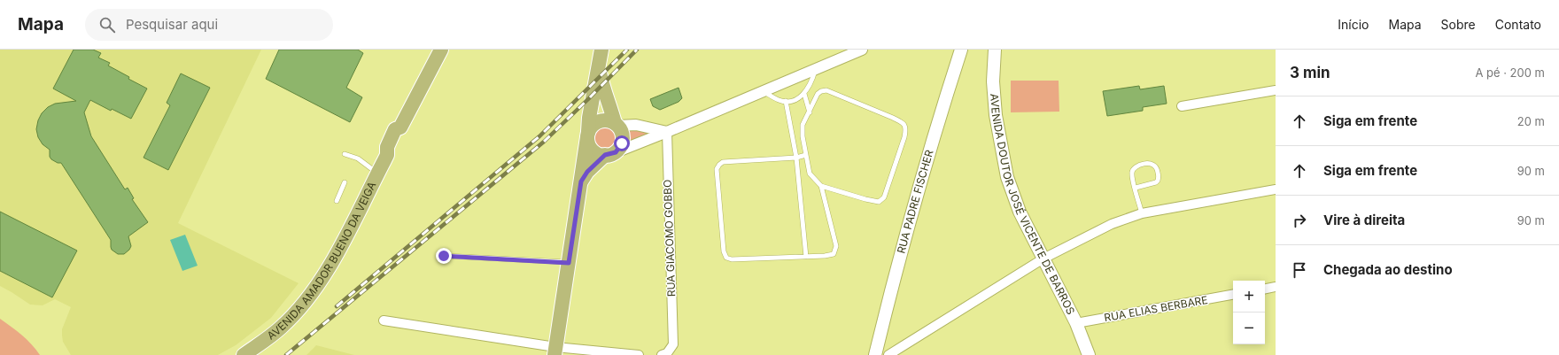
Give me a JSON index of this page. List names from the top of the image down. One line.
{"streets":{"main road":["RUA PADRE FISCHER","AVENIDA DOUTOR JOSÉ VICENTE DE BARROS","AVENIDA AMADOR BUENO DA VEIGA"],"street":["RUA GIACOMO GOBBO","RUA ELIAS BERBARE"]},"crossings":[["AVENIDA DOUTOR JOSÉ VICENTE DE BARROS","RUA ELIAS BERBARE"]],"page":{"header":"Mapa","search":"Pesquisar aqui","nav":["Início","Mapa","Sobre","Contato"],"heading":["3 min","A pé · 200 m"],"list":[["Siga em frente","20 m"],["Siga em frente","90 m"],["Vire à direita","90 m"],"Chegada ao destino"],"map_buttons":["+","−"]}}
